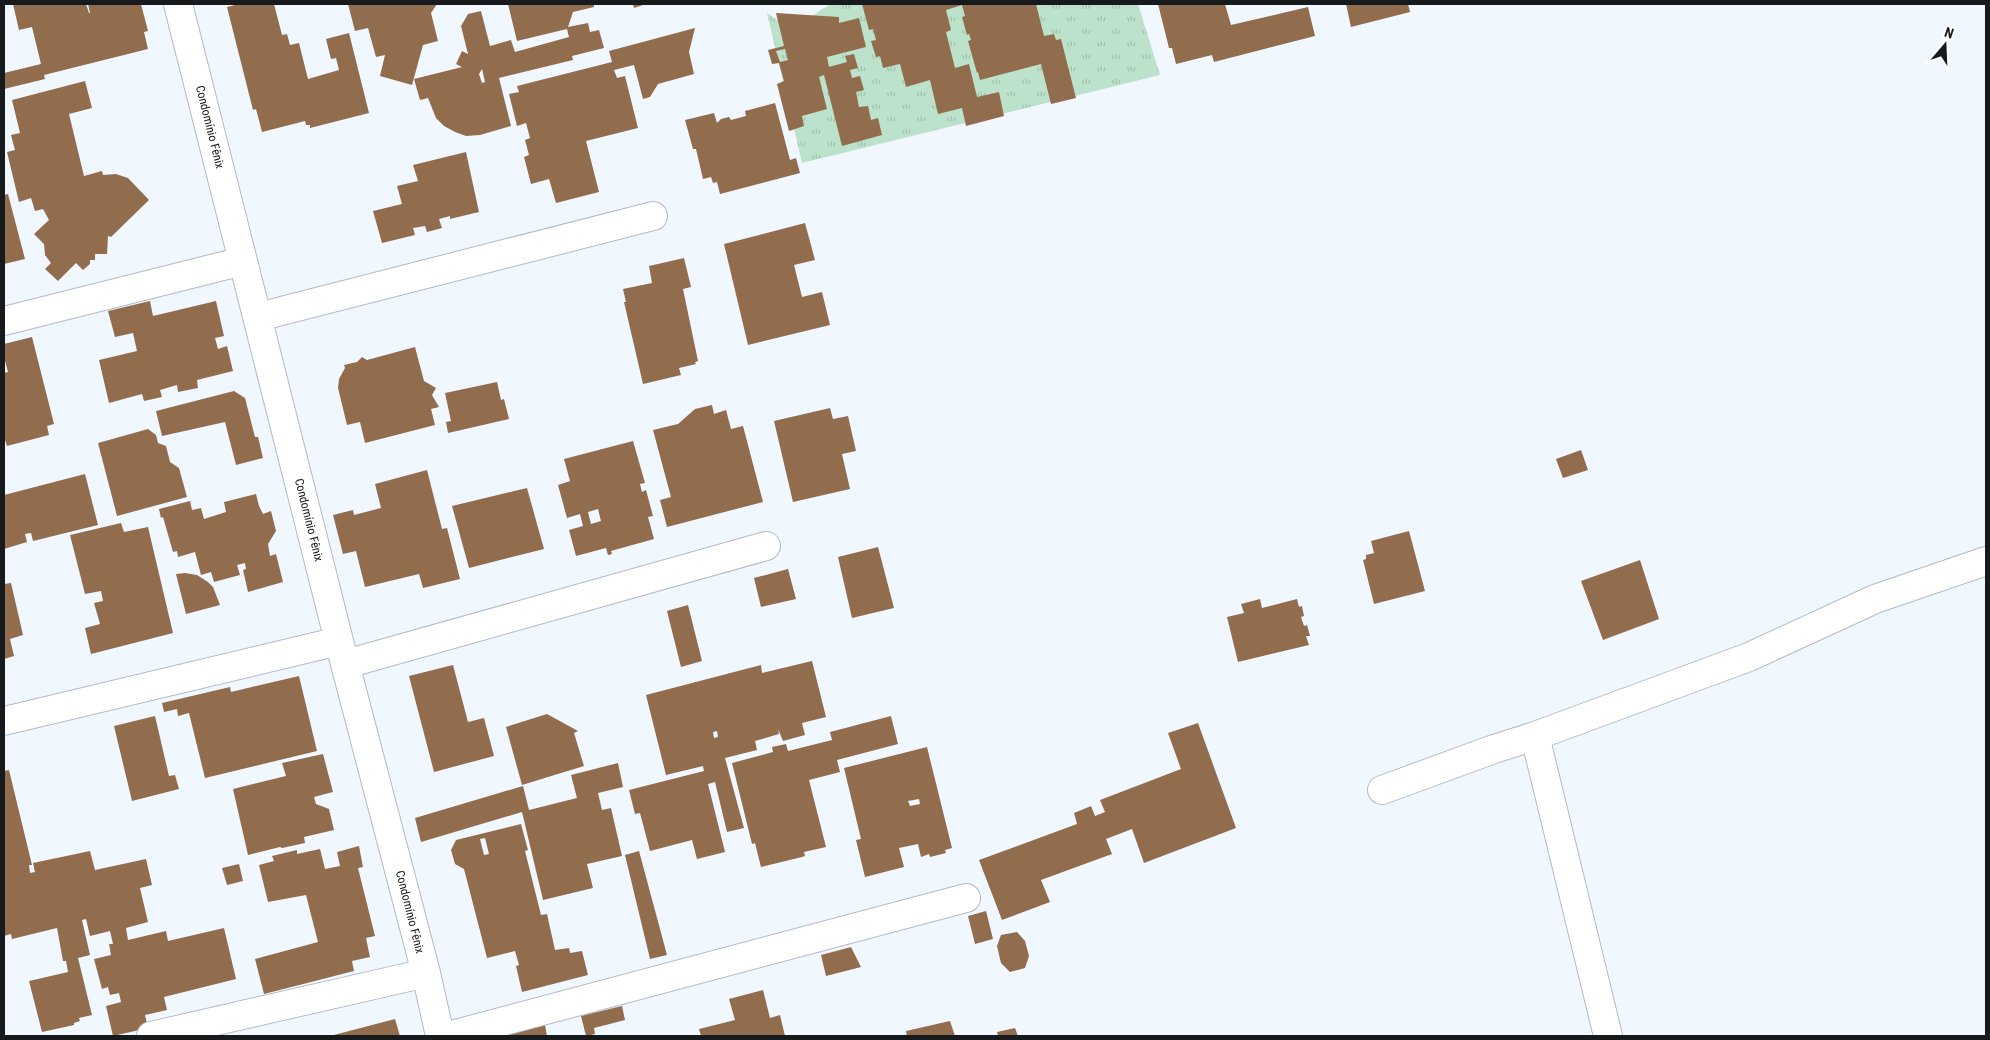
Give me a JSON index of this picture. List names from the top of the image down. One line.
{"streets":{"street":["Condomínio Fênix"]},"north":"top"}
